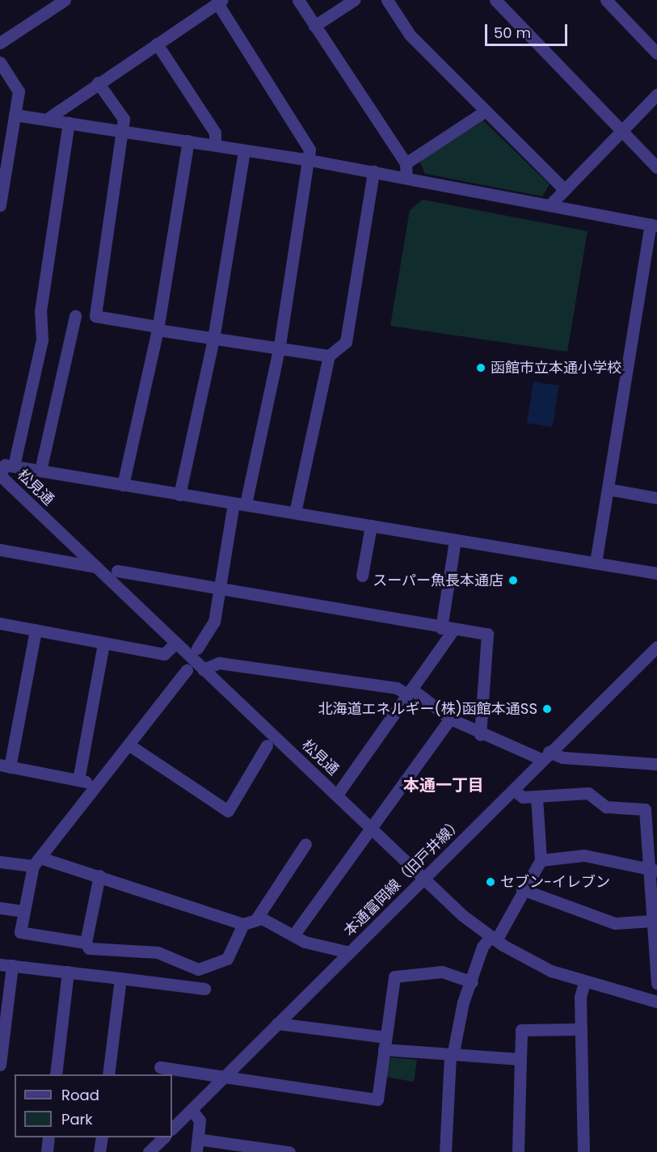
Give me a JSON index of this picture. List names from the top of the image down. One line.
{"streets":{"street":["松見通","本通富岡線（旧戸井線）"]},"crossings":[["松見通","本通富岡線（旧戸井線）"]],"districts":["本通一丁目"],"places":["函館市立本通小学校","スーパー魚長本通店","北海道エネルギー(株)函館本通SS","セブン-イレブン"],"legend":["Road","Park"],"scale_bar":"50 m"}
